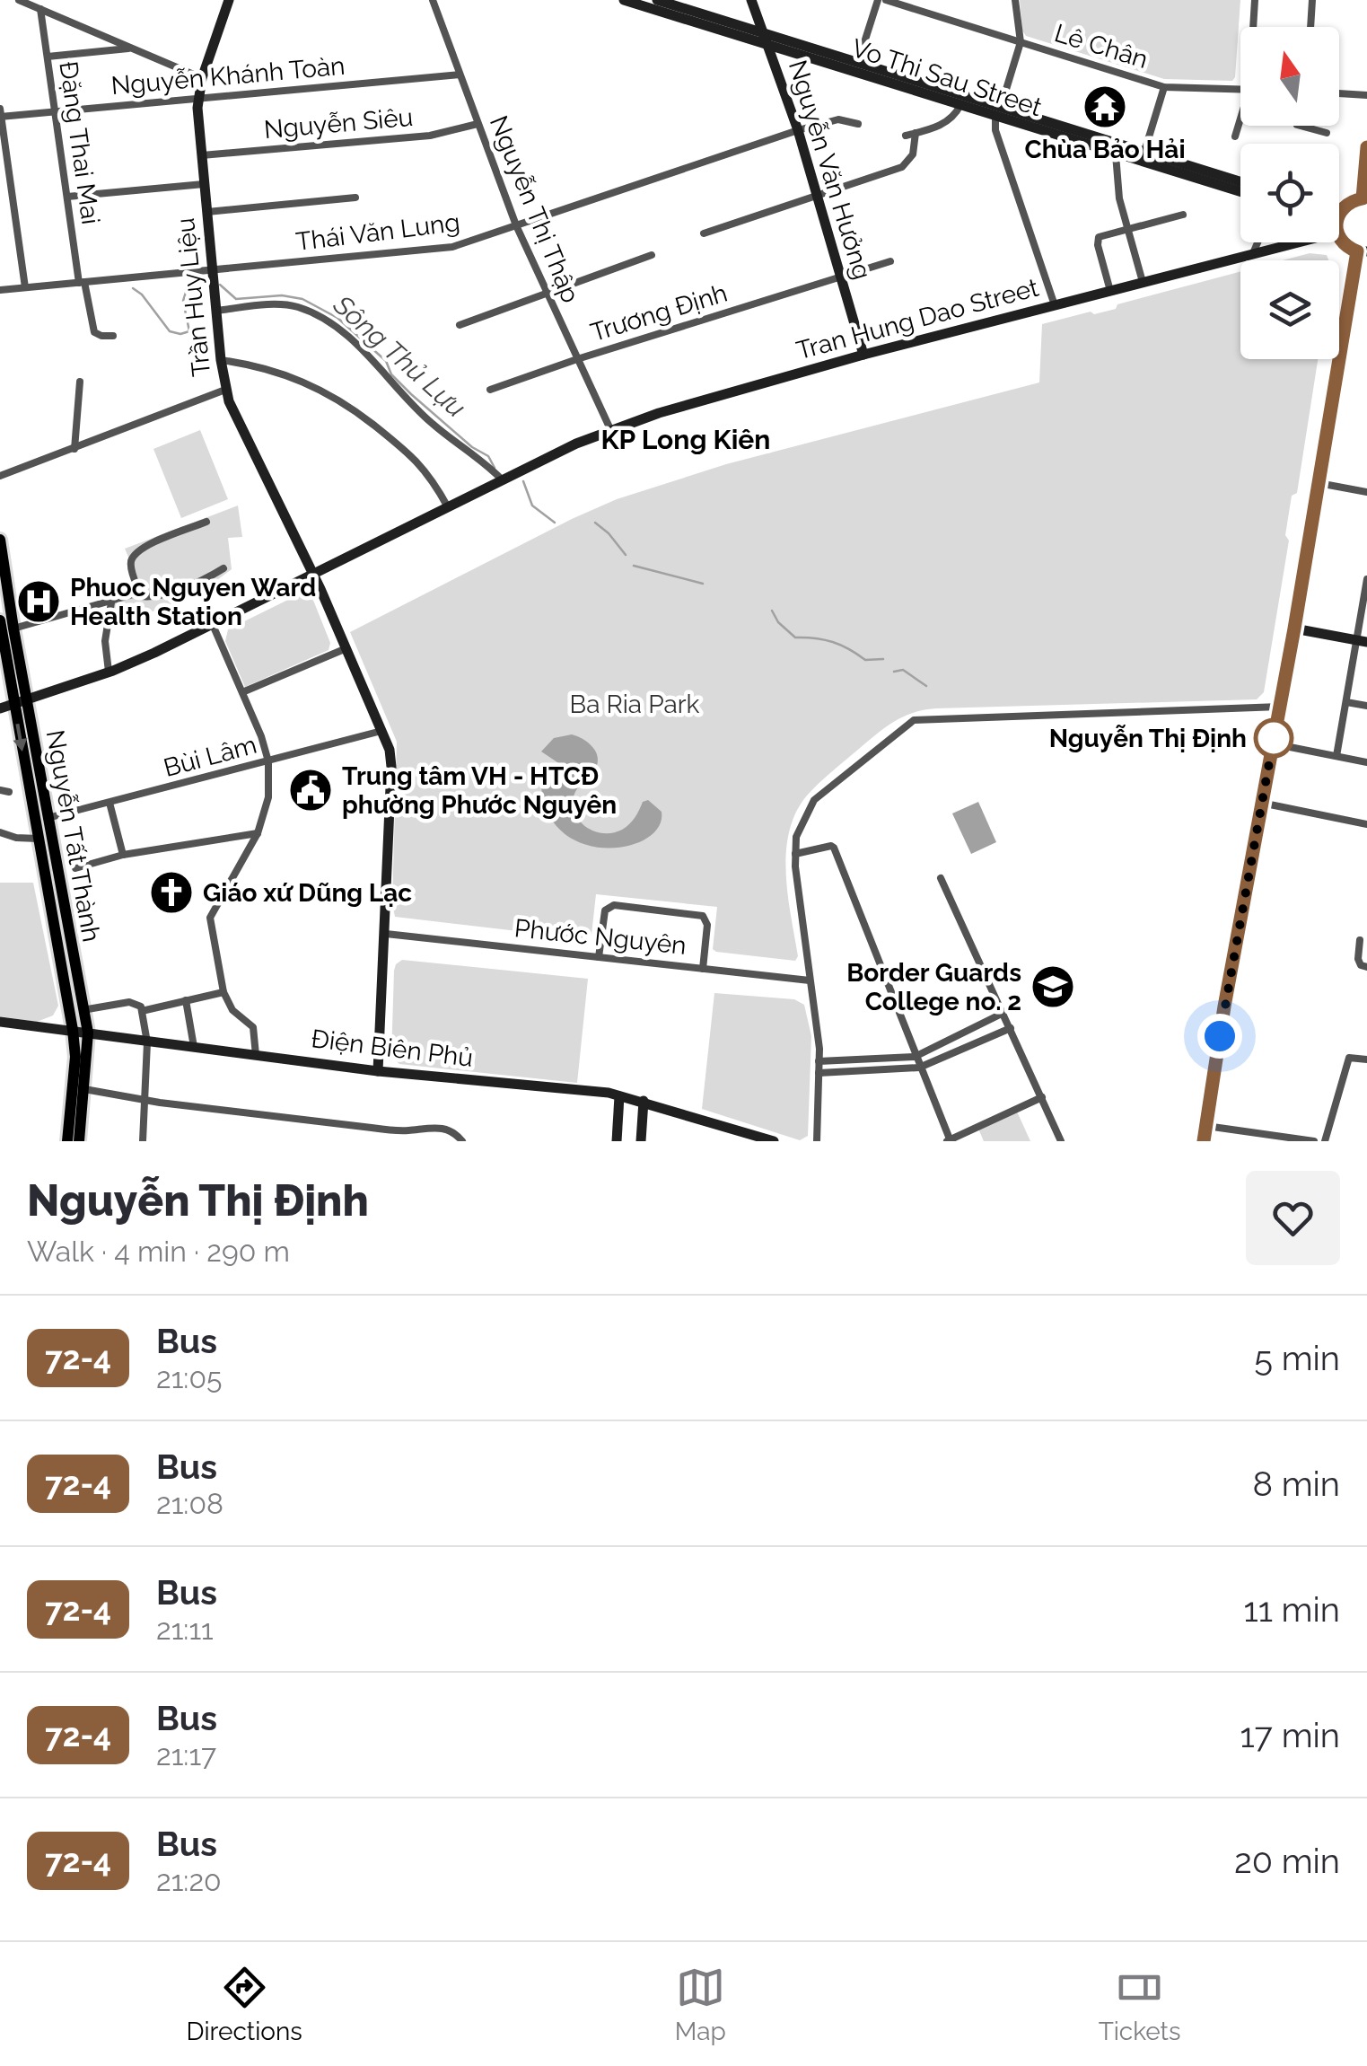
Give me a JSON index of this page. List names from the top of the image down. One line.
{"streets":{"main road":["Nguyễn Tất Thành"],"street":["Lê Chân","Nguyễn Khánh Toàn","Vo Thi Sau Street","Nguyễn Siêu","Đặng Thai Mai","Nguyễn Văn Hưởng","Nguyễn Thị Thập","Thái Văn Lung","Trần Huy Liệu","Trương Định","Tran Hung Dao Street","Bùi Lâm","Phước Nguyên","Điện Biên Phủ"]},"crossings":[["Nguyễn Khánh Toàn","Đặng Thai Mai"],["Nguyễn Khánh Toàn","Nguyễn Thị Thập"],["Nguyễn Khánh Toàn","Trần Huy Liệu"],["Vo Thi Sau Street","Nguyễn Văn Hưởng"],["Nguyễn Siêu","Nguyễn Thị Thập"],["Nguyễn Siêu","Trần Huy Liệu"],["Đặng Thai Mai","Thái Văn Lung"],["Nguyễn Văn Hưởng","Thái Văn Lung"],["Nguyễn Văn Hưởng","Trương Định"],["Nguyễn Văn Hưởng","Tran Hung Dao Street"],["Nguyễn Thị Thập","Thái Văn Lung"],["Nguyễn Thị Thập","Trương Định"],["Nguyễn Thị Thập","Tran Hung Dao Street"],["Thái Văn Lung","Trần Huy Liệu"],["Trần Huy Liệu","Bùi Lâm"],["Trần Huy Liệu","Phước Nguyên"],["Trần Huy Liệu","Điện Biên Phủ"],["Bùi Lâm","Nguyễn Tất Thành"],["Nguyễn Tất Thành","Điện Biên Phủ"]],"districts":["KP Long Kiên"],"water":["Sông Thủ Lựu"],"parks":["Ba Ria Park"],"places":{"temple":["Chùa Bảo Hải"],"hospital":["Phuoc Nguyen Ward Health Station"],"other":["Nguyễn Thị Định"],"public building":["Trung tâm VH - HTCĐ phường Phước Nguyên"],"church":["Giáo xứ Dũng Lạc"],"school or university":["Border Guards College no. 2"]},"lines":["bus line 72-4"],"north":"top","page":{"heading":["Nguyễn Thị Định","Walk · 4 min · 290 m"],"list":[{"mark":"72-4","name":"Bus","note":"21:05","value":"5 min"},{"mark":"72-4","name":"Bus","note":"21:08","value":"8 min"},{"mark":"72-4","name":"Bus","note":"21:11","value":"11 min"},{"mark":"72-4","name":"Bus","note":"21:17","value":"17 min"},{"mark":"72-4","name":"Bus","note":"21:20","value":"20 min"}],"tabs":["Directions","Map","Tickets"]}}
